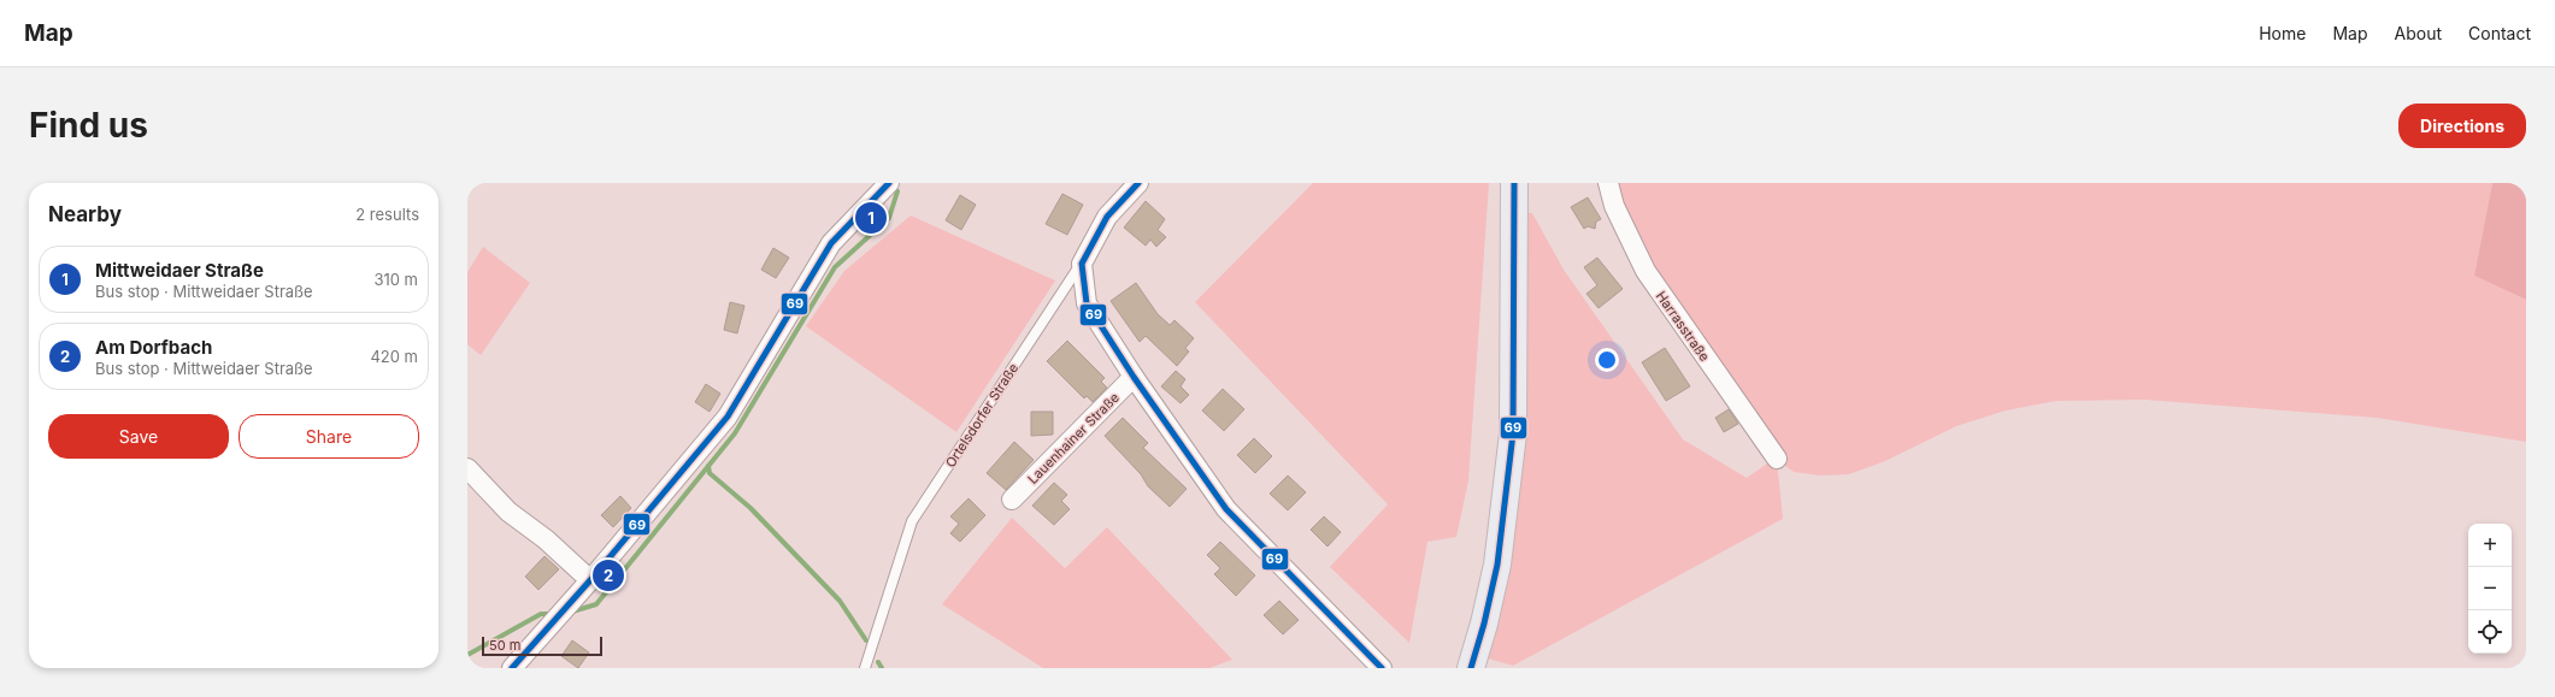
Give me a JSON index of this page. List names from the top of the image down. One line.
{"streets":{"street":["Harrasstraße","Ortelsdorfer Straße","Lauenhainer Straße"]},"lines":["transit line 69"],"scale_bar":"50 m","page":{"header":"Map","nav":["Home","Map","About","Contact"],"buttons":["Directions",["Save","Share"]],"title":"Find us","heading":["Nearby","2 results"],"pins":["1","2"],"list":[{"mark":"1","name":"Mittweidaer Straße","note":"Bus stop · Mittweidaer Straße","value":"310 m"},{"mark":"2","name":"Am Dorfbach","note":"Bus stop · Mittweidaer Straße","value":"420 m"}],"map_buttons":["+","−"],"scale":"50 m"}}
